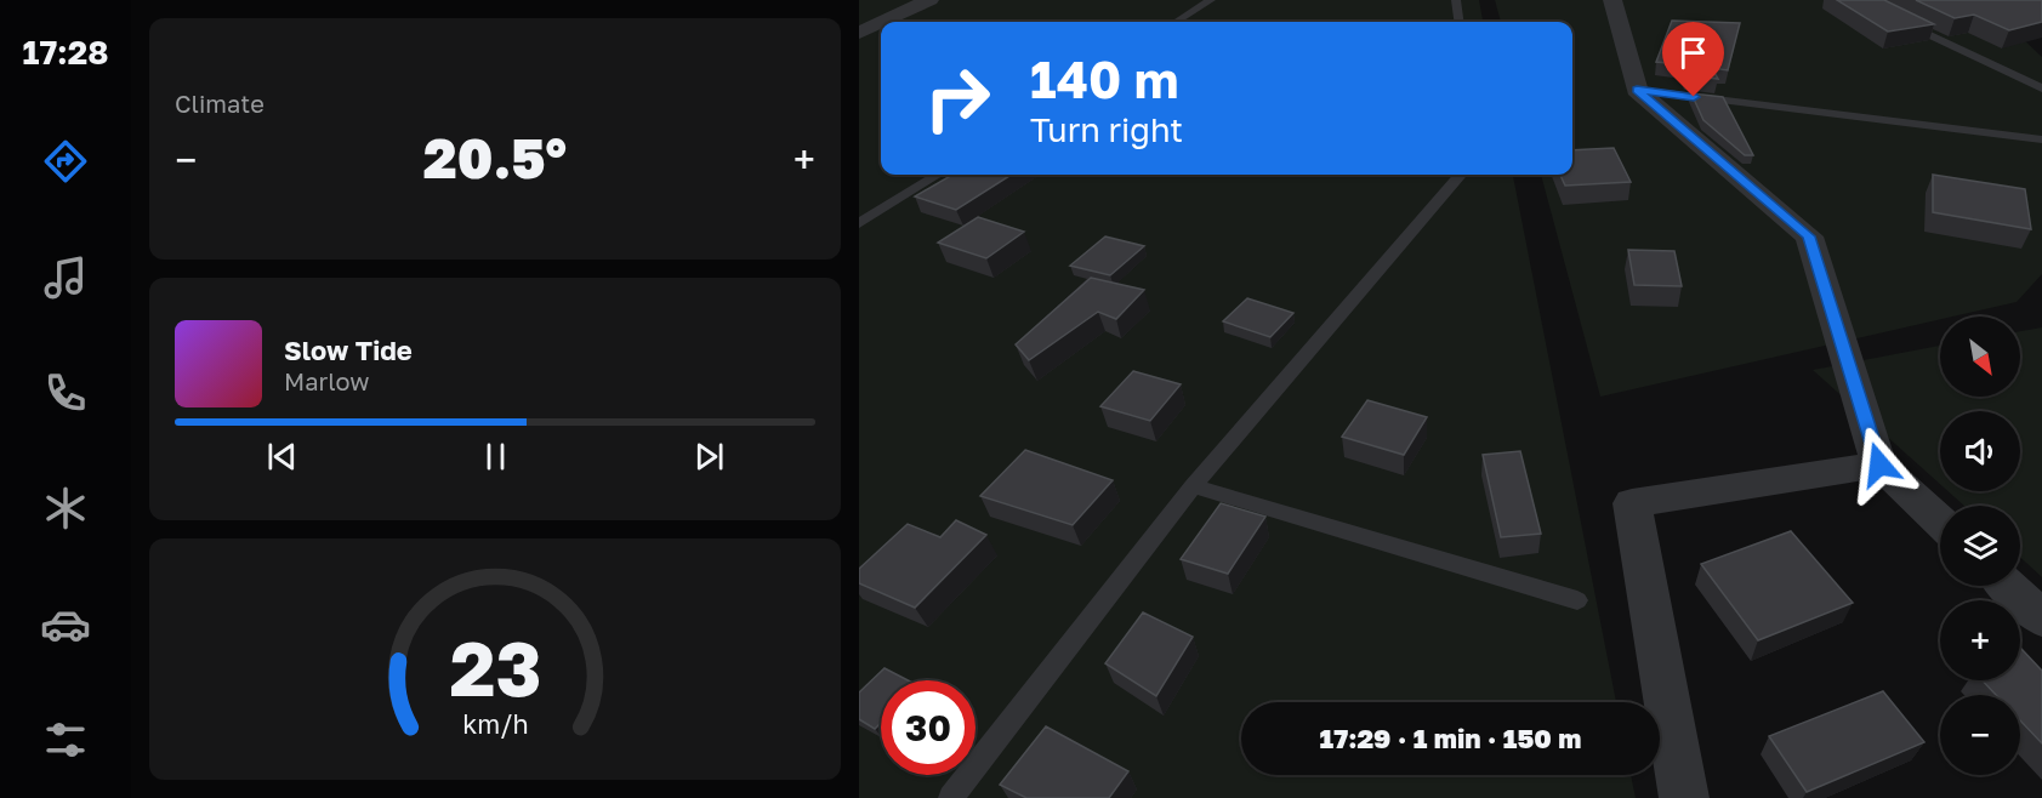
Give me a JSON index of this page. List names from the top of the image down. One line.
{"north":"bottom right","page":{"tabs":"17:28","tile":"Climate","turn":["140 m","Turn right"],"heat":["−","20.5°","+"],"map_buttons":["+","−"],"song":["Slow Tide","Marlow"],"limit":"30","trip":"17:29 · 1 min · 150 m","gauge":["23","km/h"]}}
